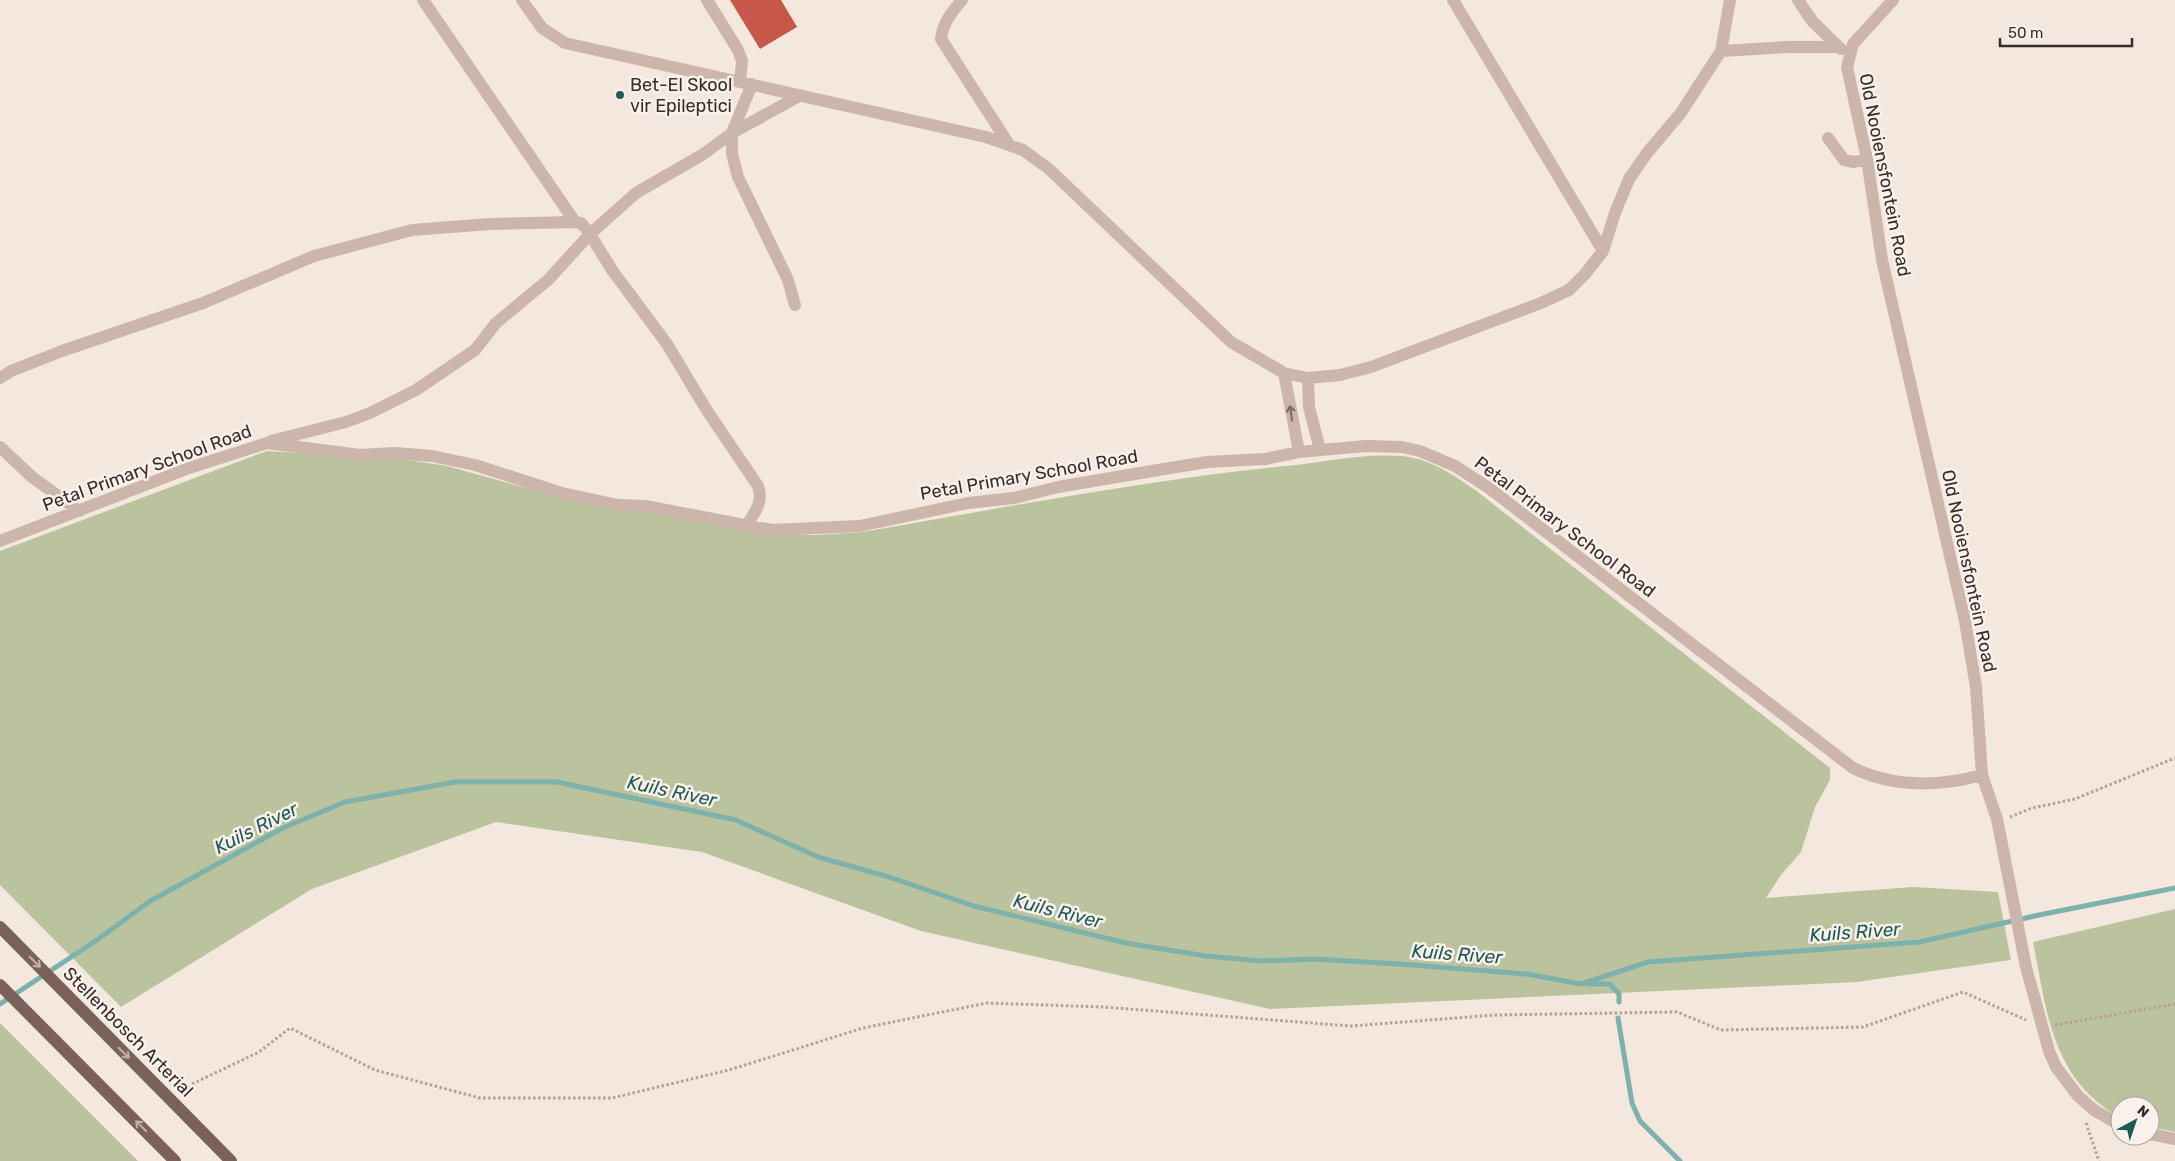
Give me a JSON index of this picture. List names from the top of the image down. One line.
{"streets":{"main road":["Stellenbosch Arterial"],"street":["Old Nooiensfontein Road","Petal Primary School Road"]},"crossings":[["Old Nooiensfontein Road","Petal Primary School Road"]],"water":["Kuils River"],"places":["Bet-El Skool vir Epileptici"],"scale_bar":"50 m","north":"top right"}
